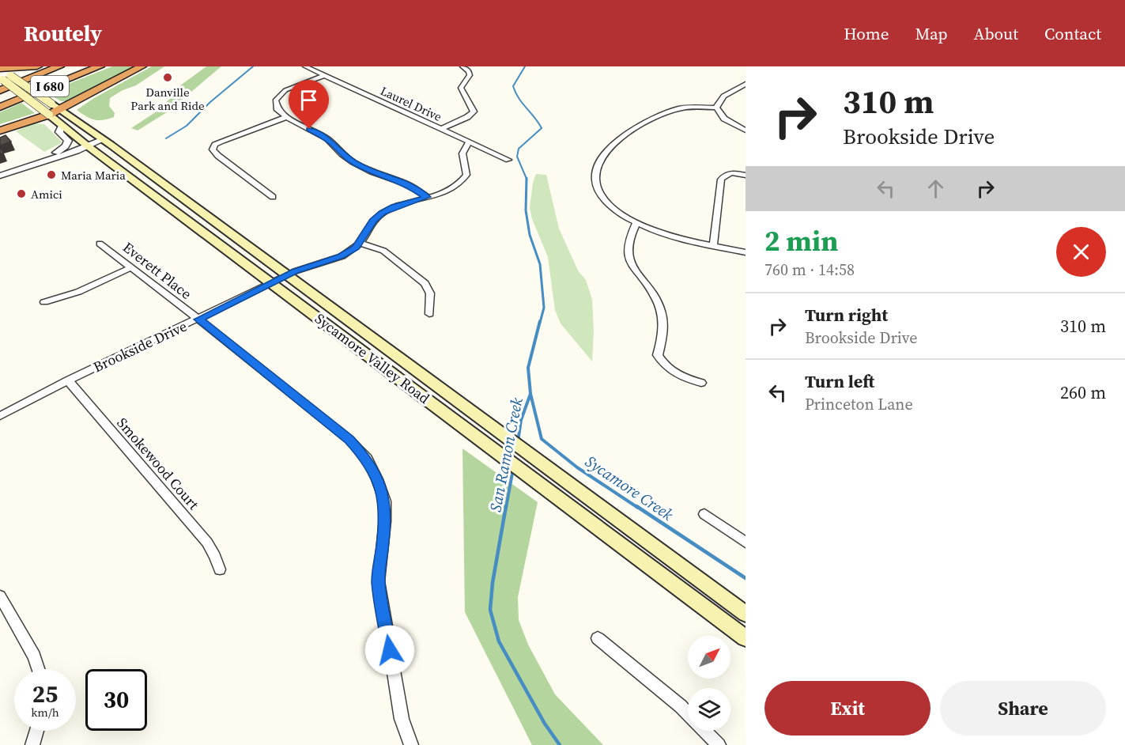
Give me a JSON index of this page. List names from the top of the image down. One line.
{"streets":{"highway":["I 680"],"main road":["Sycamore Valley Road"],"street":["Laurel Drive","Everett Place","Brookside Drive","Smokewood Court"]},"crossings":[["Laurel Drive","Brookside Drive"],["Everett Place","Brookside Drive"],["Brookside Drive","Sycamore Valley Road"],["Brookside Drive","Smokewood Court"]],"water":["San Ramon Creek","Sycamore Creek"],"places":["Danville Park and Ride","Maria Maria","Amici"],"north":"top right","page":{"header":"Routely","nav":["Home","Map","About","Contact"],"turn":["310 m","Brookside Drive"],"heading":["2 min","760 m · 14:58"],"list":[{"name":"Turn right","note":"Brookside Drive","value":"310 m"},{"name":"Turn left","note":"Princeton Lane","value":"260 m"}],"speed":"25 km/h","limit":"30","buttons":["Exit","Share"]}}
